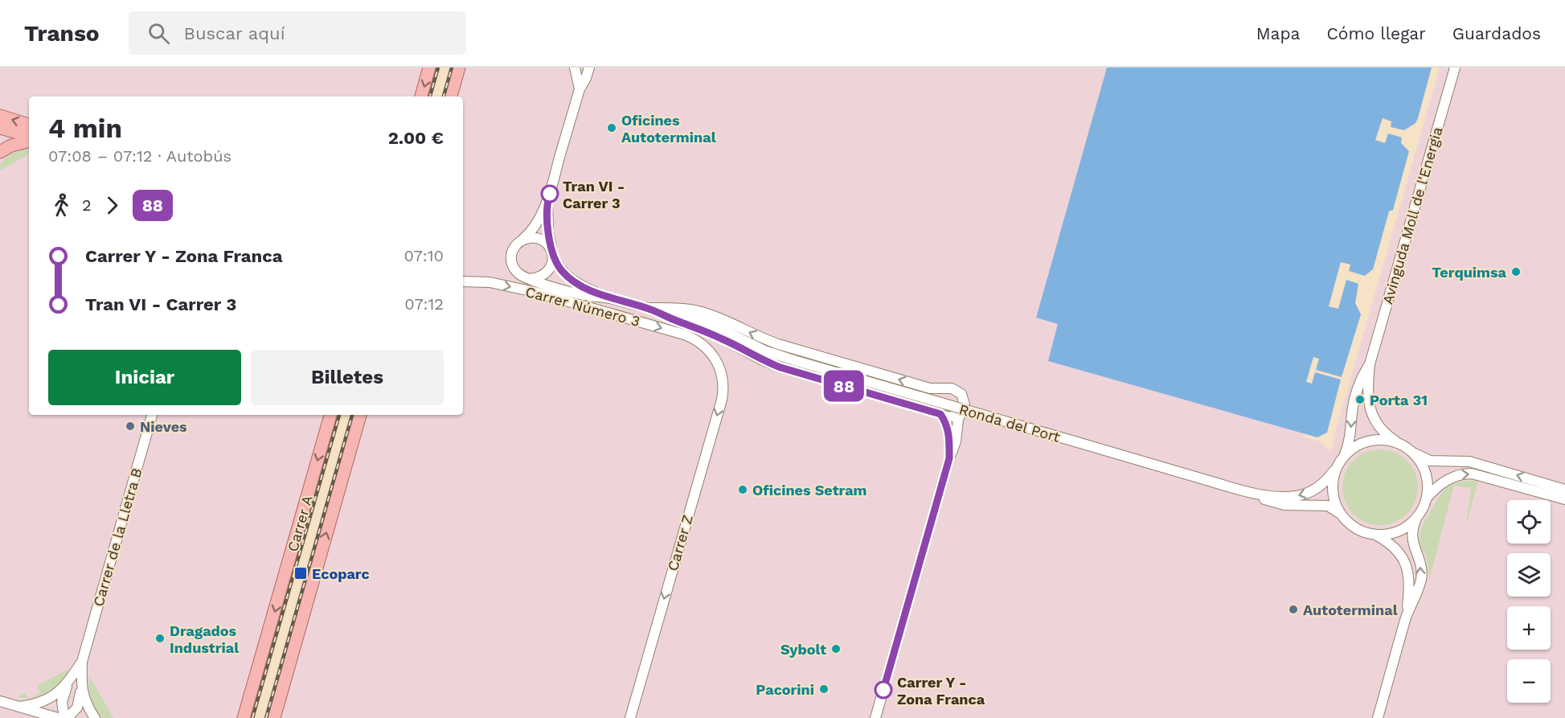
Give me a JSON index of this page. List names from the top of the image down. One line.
{"streets":{"main road":["Carrer A"],"street":["Avinguda Moll de l'Energia","Carrer Número 3","Ronda del Port","Carrer de la Lletra B","Carrer Z"]},"crossings":[["Carrer Número 3","Ronda del Port"],["Carrer Número 3","Carrer Z"]],"one_way":["Carrer Z"],"places":{"other":["Oficines Autoterminal","Tran VI - Carrer 3","Terquimsa","Porta 31","Nieves","Oficines Setram","Autoterminal","Dragados Industrial","Sybolt","Pacorini","Carrer Y - Zona Franca"],"transit":["Ecoparc"]},"lines":["bus line 88"],"page":{"header":"Transo","search":"Buscar aquí","nav":["Mapa","Cómo llegar","Guardados"],"on_map":"88","heading":["4 min","07:08 – 07:12 · Autobús","2.00 €"],"legs":["2","88"],"list":[{"name":"Carrer Y - Zona Franca","value":"07:10"},{"name":"Tran VI - Carrer 3","value":"07:12"}],"buttons":["Iniciar","Billetes"],"map_buttons":["+","−"]}}
